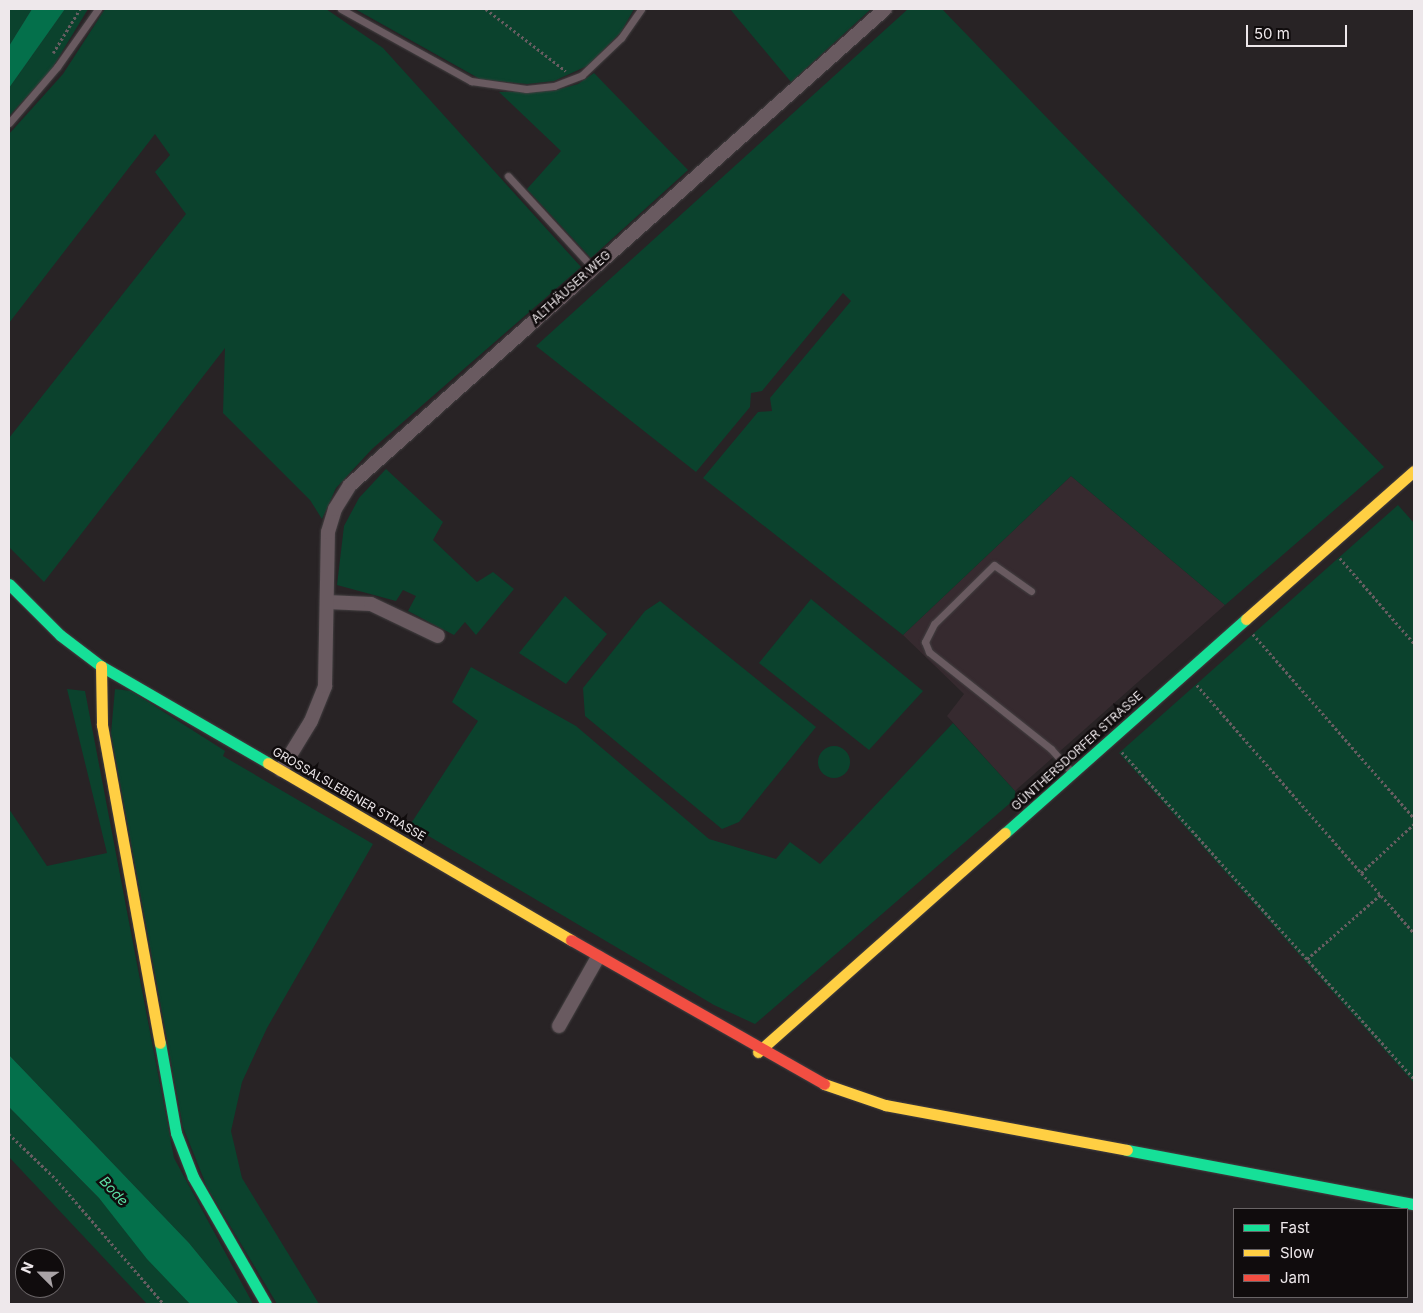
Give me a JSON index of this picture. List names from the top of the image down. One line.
{"streets":{"main road":["GÜNTHERSDORFER STRASSE","GROSSALSLEBENER STRASSE"],"street":["ALTHÄUSER WEG"]},"crossings":[["ALTHÄUSER WEG","GROSSALSLEBENER STRASSE"],["GÜNTHERSDORFER STRASSE","GROSSALSLEBENER STRASSE"]],"water":["Bode"],"legend":["Fast","Slow","Jam"],"scale_bar":"50 m","north":"top left"}
